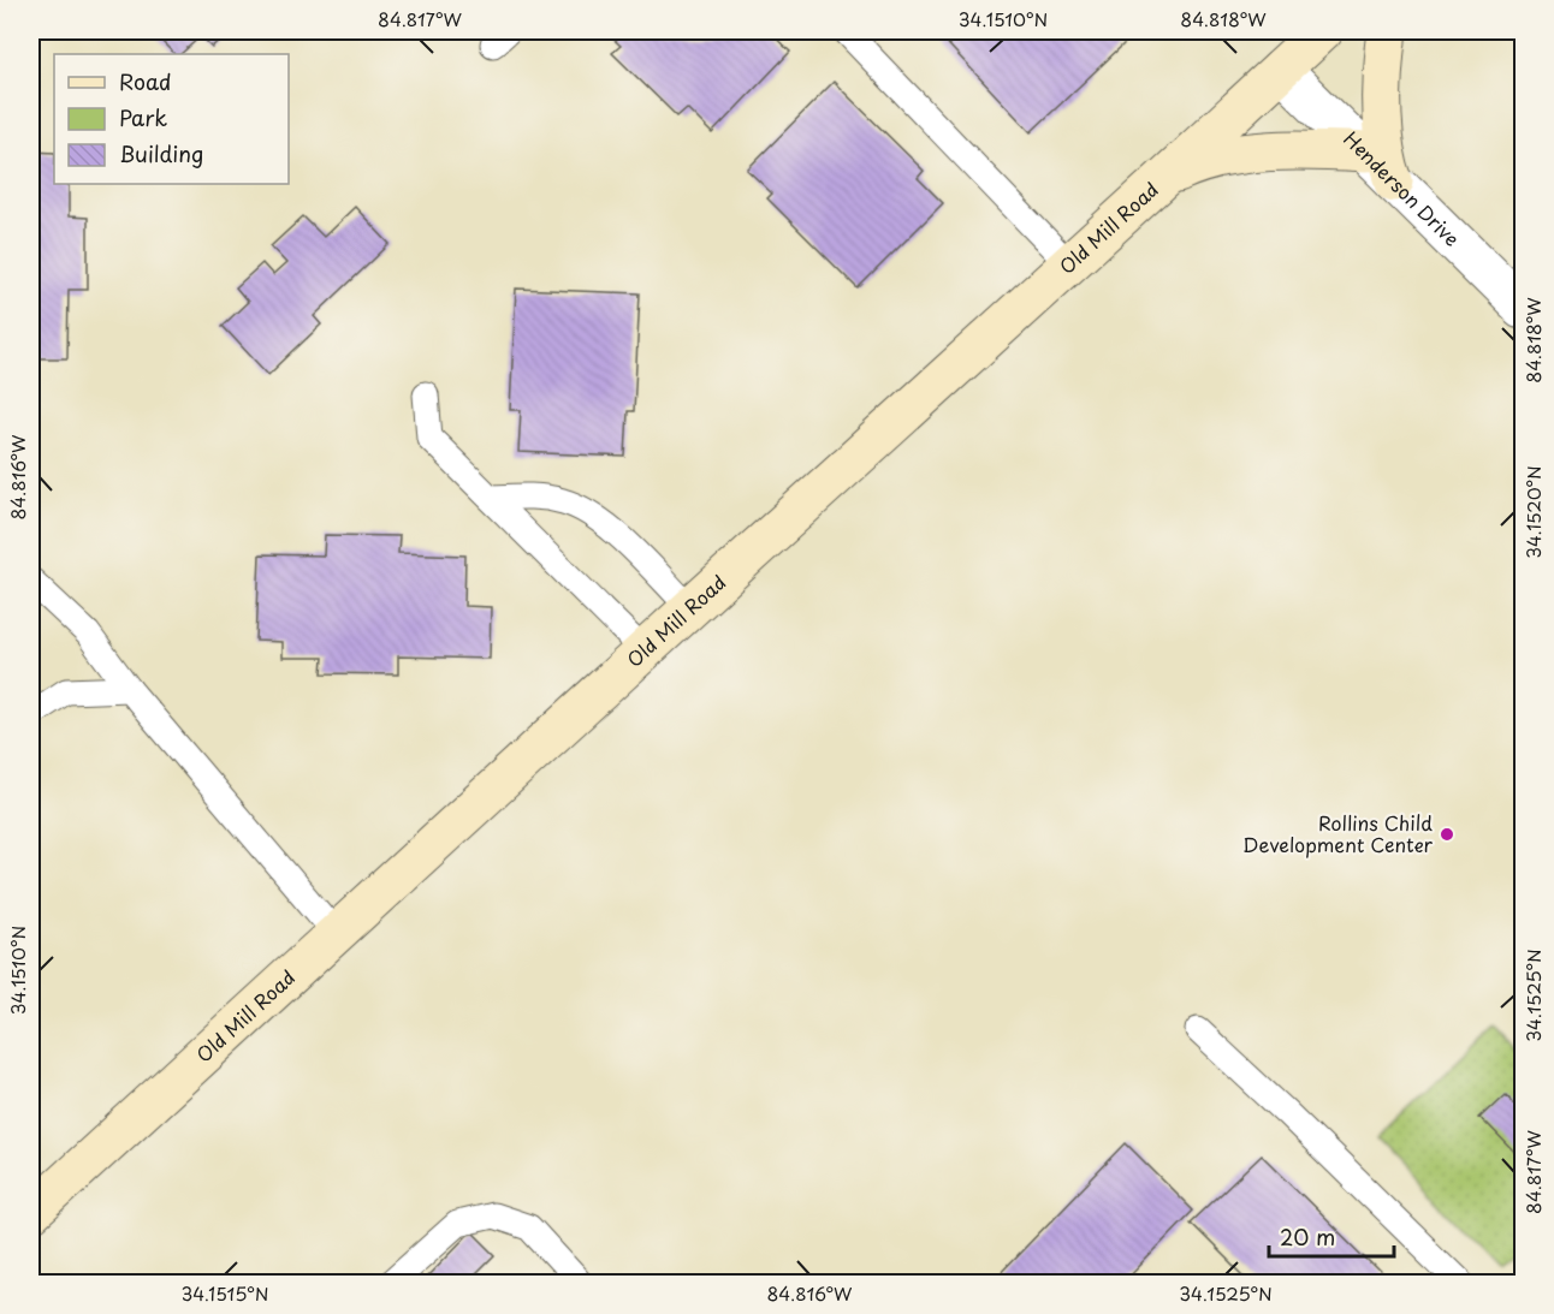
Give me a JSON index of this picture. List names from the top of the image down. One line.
{"streets":{"street":["Henderson Drive","Old Mill Road"]},"crossings":[["Henderson Drive","Old Mill Road"]],"places":["Rollins Child Development Center"],"legend":["Road","Park","Building"],"scale_bar":"20 m","coordinates":["84.817°W","34.1510°N","84.818°W","84.816°W","34.1520°N","34.1525°N","34.1515°N"]}
